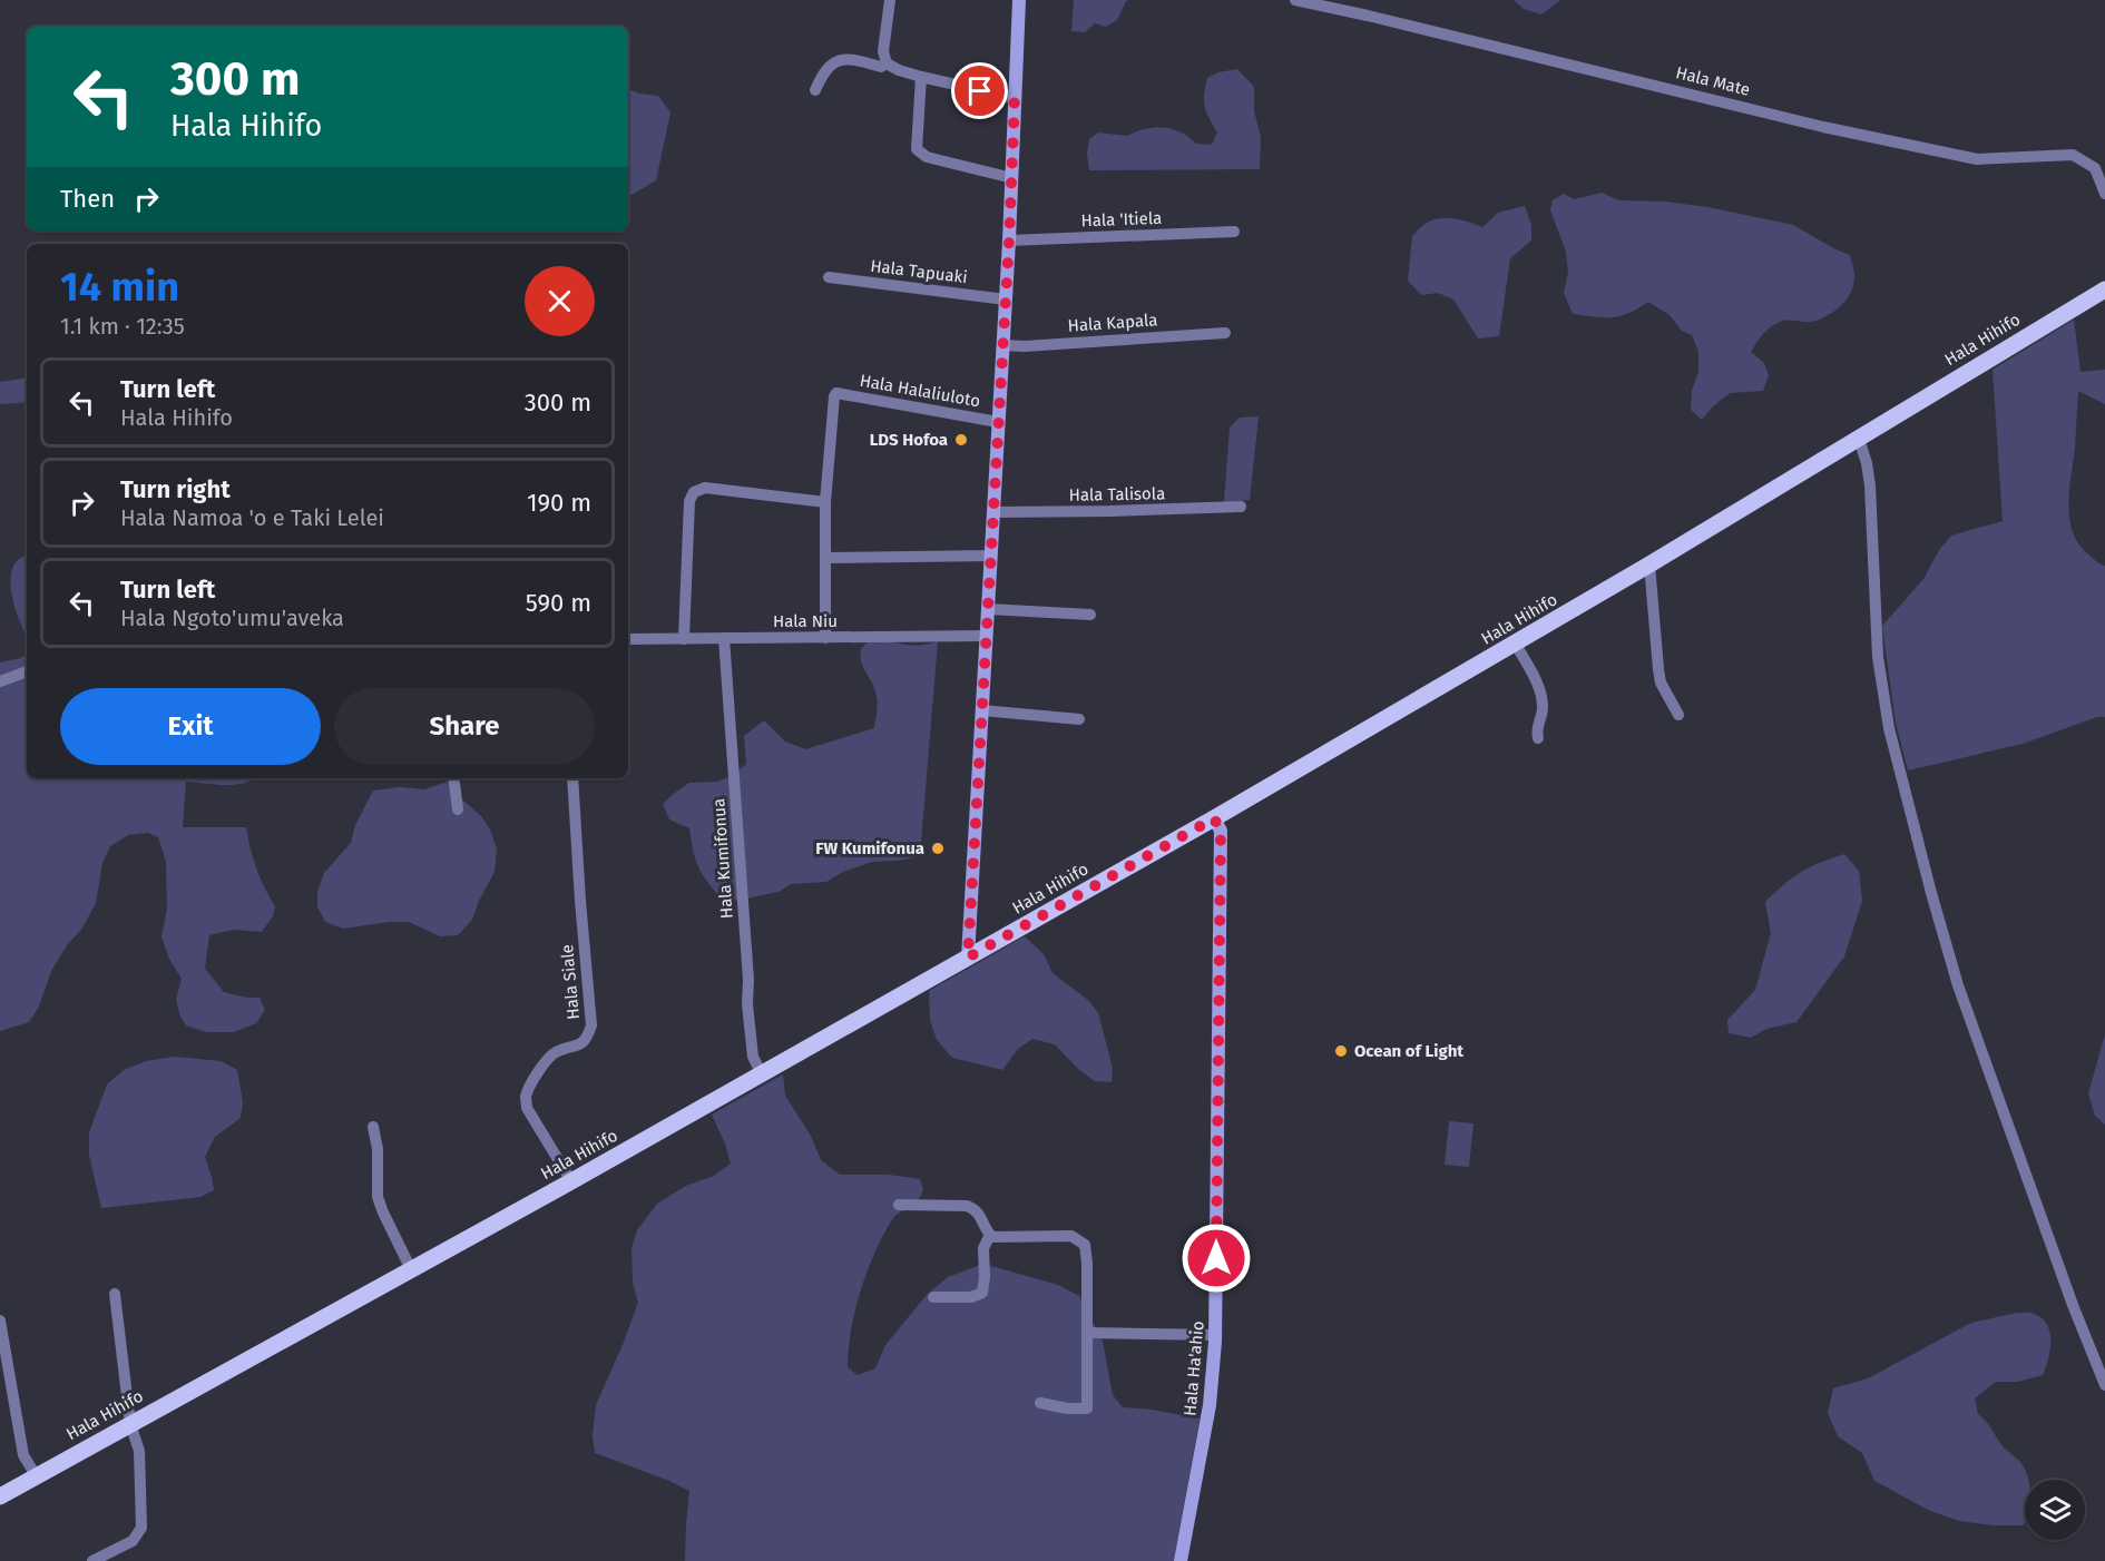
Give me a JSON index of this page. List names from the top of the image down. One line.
{"streets":{"main road":["Hala Hihifo"],"street":["Hala Mate","Hala 'Itiela","Hala Tapuaki","Hala Kapala","Hala Halaliuloto","Hala Talisola","Hala Niu","Hala Kumifonua","Hala Siale","Hala Ha'ahio"]},"crossings":[["Hala Hihifo","Hala Kumifonua"],["Hala Hihifo","Hala Siale"],["Hala Hihifo","Hala Ha'ahio"],["Hala Niu","Hala Kumifonua"]],"places":["LDS Hofoa","FW Kumifonua","Ocean of Light"],"page":{"turn":["300 m","Hala Hihifo"],"then":"Then","heading":["14 min","1.1 km · 12:35"],"list":[{"name":"Turn left","note":"Hala Hihifo","value":"300 m"},{"name":"Turn right","note":"Hala Namoa 'o e Taki Lelei","value":"190 m"},{"name":"Turn left","note":"Hala Ngoto'umu'aveka","value":"590 m"}],"buttons":["Exit","Share"]}}
